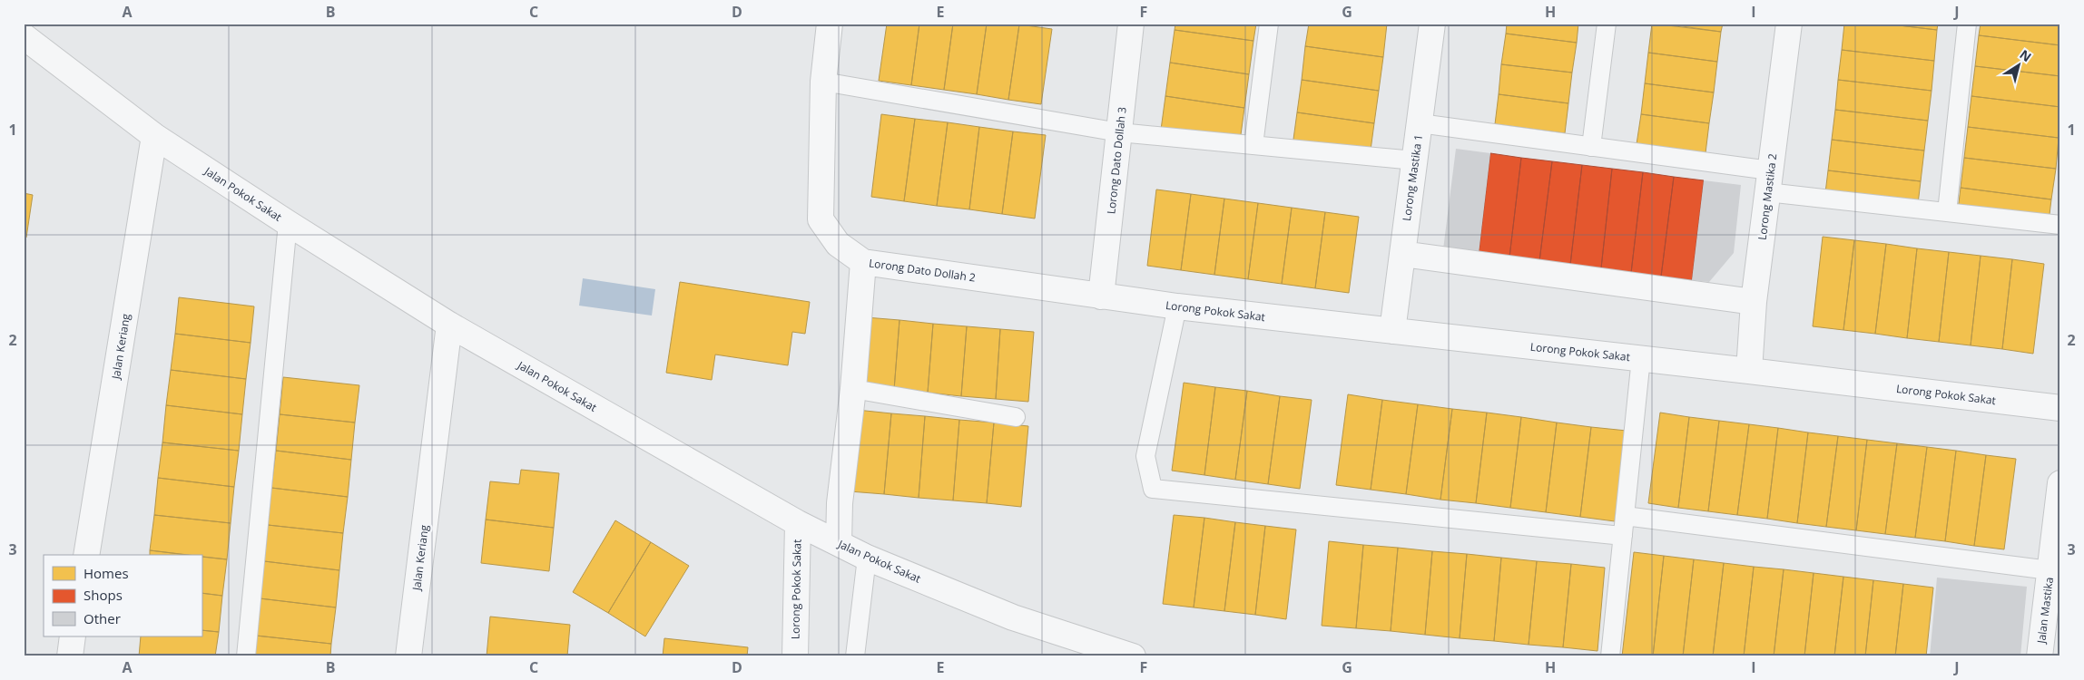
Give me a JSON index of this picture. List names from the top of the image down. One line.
{"streets":{"street":["Lorong Dato Dollah 3","Lorong Mastika 1","Jalan Pokok Sakat","Lorong Mastika 2","Lorong Dato Dollah 2","Lorong Pokok Sakat","Jalan Keriang","Jalan Mastika"]},"crossings":[["Lorong Dato Dollah 3","Lorong Dato Dollah 2"],["Lorong Dato Dollah 3","Lorong Pokok Sakat"],["Lorong Mastika 1","Lorong Pokok Sakat"],["Jalan Pokok Sakat","Lorong Pokok Sakat"],["Jalan Pokok Sakat","Jalan Keriang"],["Lorong Mastika 2","Lorong Pokok Sakat"],["Lorong Dato Dollah 2","Lorong Pokok Sakat"]],"legend":["Homes","Shops","Other"],"north":"top right","grid":{"columns":["A","B","C","D","E","F","G","H","I","J"],"rows":["1","2","3"]}}
